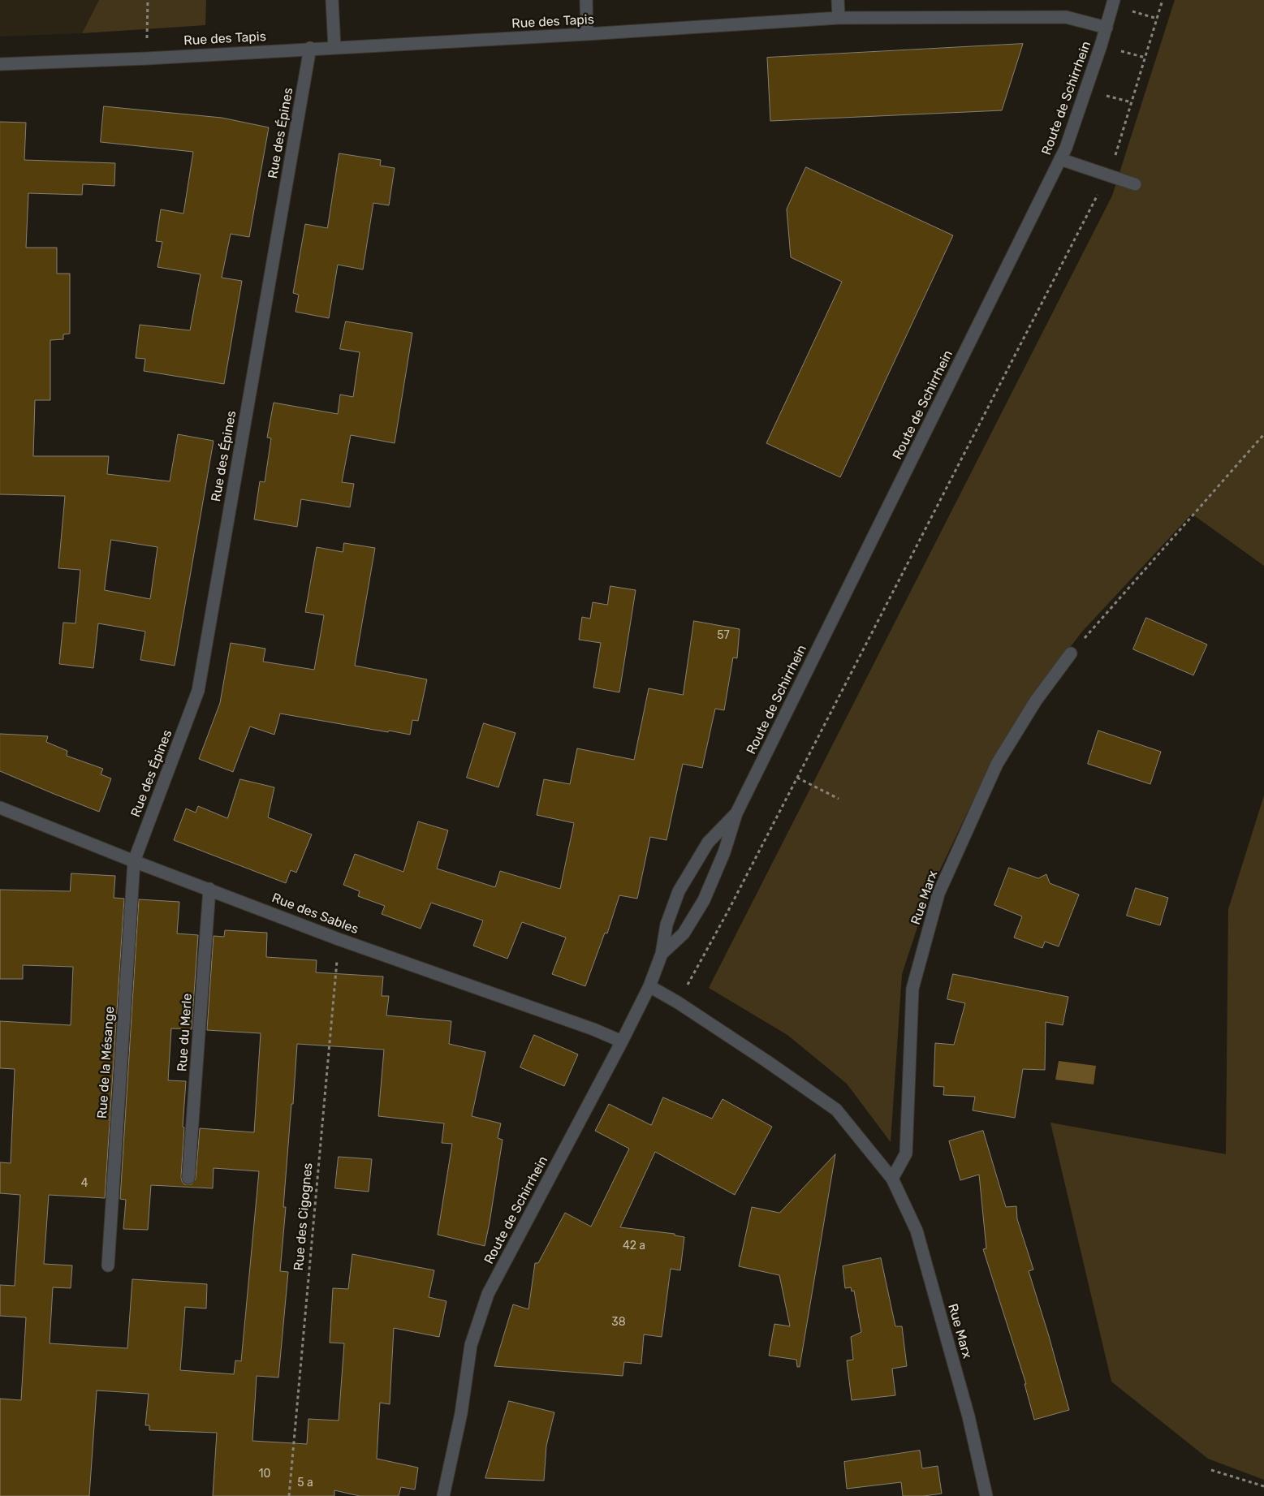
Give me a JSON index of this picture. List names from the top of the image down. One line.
{"streets":{"street":["Rue des Tapis","Route de Schirrhein","Rue des Épines","Rue Marx","Rue des Sables","Rue du Merle","Rue de la Mésange"],"path":["Rue des Cigognes"]},"crossings":[["Rue des Tapis","Route de Schirrhein"],["Rue des Tapis","Rue des Épines"],["Route de Schirrhein","Rue Marx"],["Route de Schirrhein","Rue des Sables"],["Rue des Épines","Rue des Sables"],["Rue des Épines","Rue de la Mésange"],["Rue des Sables","Rue du Merle"],["Rue des Sables","Rue de la Mésange"],["Rue des Sables","Rue des Cigognes"]],"house_numbers":["57","4","42 a","38","10","5 a"]}
